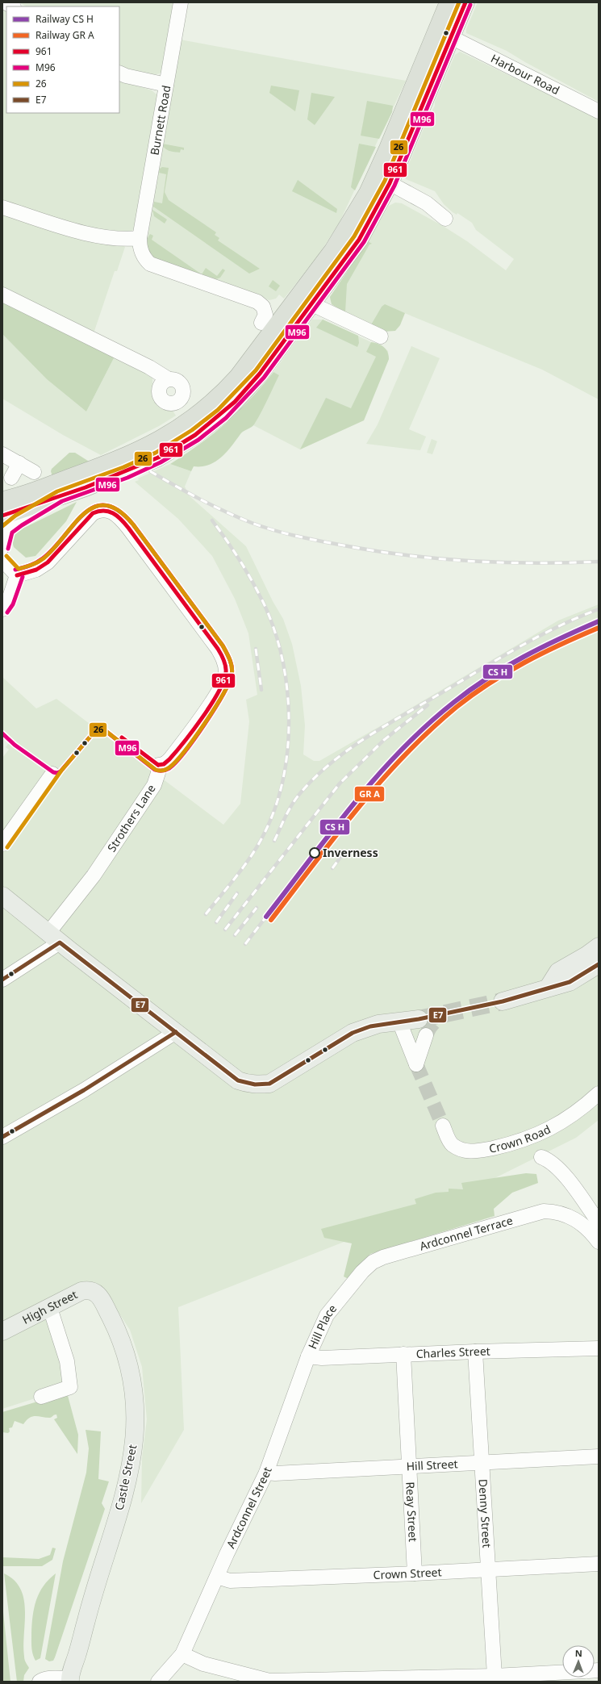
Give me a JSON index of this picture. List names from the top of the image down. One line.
{"streets":{"main road":["High Street","Castle Street"],"street":["Harbour Road","Burnett Road","Strothers Lane","Crown Road","Ardconnel Terrace","Hill Place","Charles Street","Hill Street","Ardconnel Street","Reay Street","Denny Street","Crown Street"]},"crossings":[["Ardconnel Terrace","Hill Place"],["High Street","Castle Street"],["Hill Place","Charles Street"],["Hill Place","Ardconnel Street"],["Charles Street","Ardconnel Street"],["Charles Street","Reay Street"],["Charles Street","Denny Street"],["Hill Street","Ardconnel Street"],["Hill Street","Reay Street"],["Hill Street","Denny Street"],["Ardconnel Street","Crown Street"],["Reay Street","Crown Street"],["Denny Street","Crown Street"]],"places":["Inverness"],"lines":["transit line 961","transit line 26","transit line M96","transit line E7"],"legend":["Railway CS H","Railway GR A","961","M96","26","E7"],"north":"top"}
